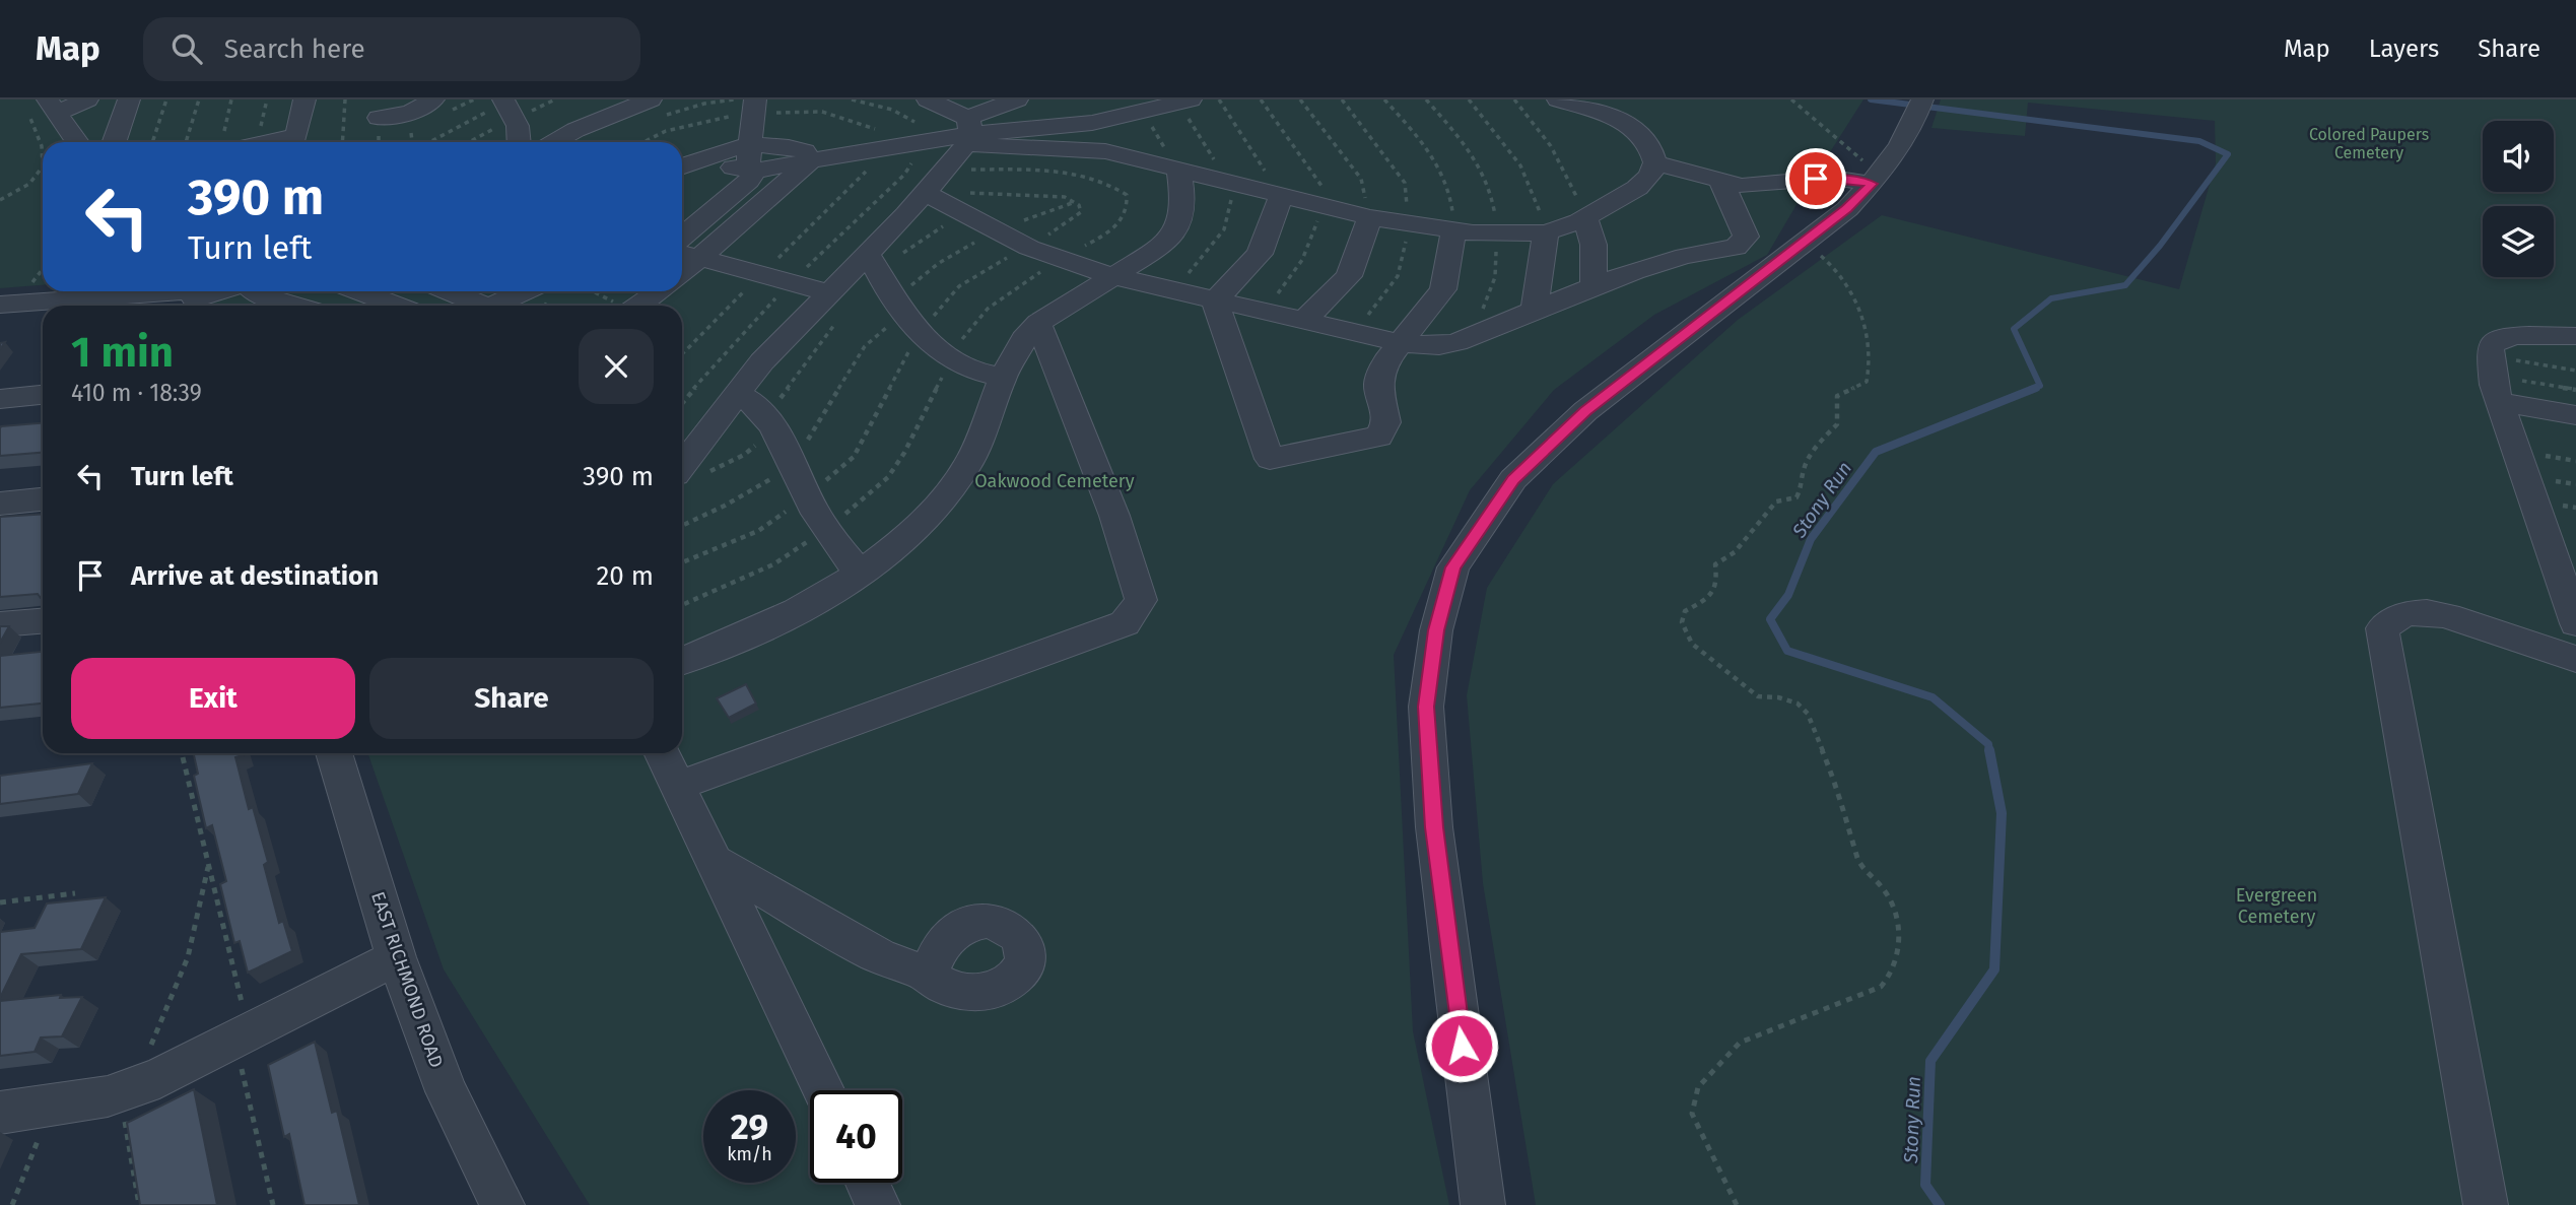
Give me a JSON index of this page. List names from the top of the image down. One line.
{"streets":{"street":["EAST RICHMOND ROAD"]},"water":["Stony Run"],"parks":["Colored Paupers Cemetery","Oakwood Cemetery","Evergreen Cemetery"],"page":{"header":"Map","search":"Search here","nav":["Map","Layers","Share"],"turn":["390 m","Turn left"],"heading":["1 min","410 m · 18:39"],"list":[{"name":"Turn left","value":"390 m"},{"name":"Arrive at destination","value":"20 m"}],"buttons":["Exit","Share"],"speed":"29 km/h","limit":"40"}}
